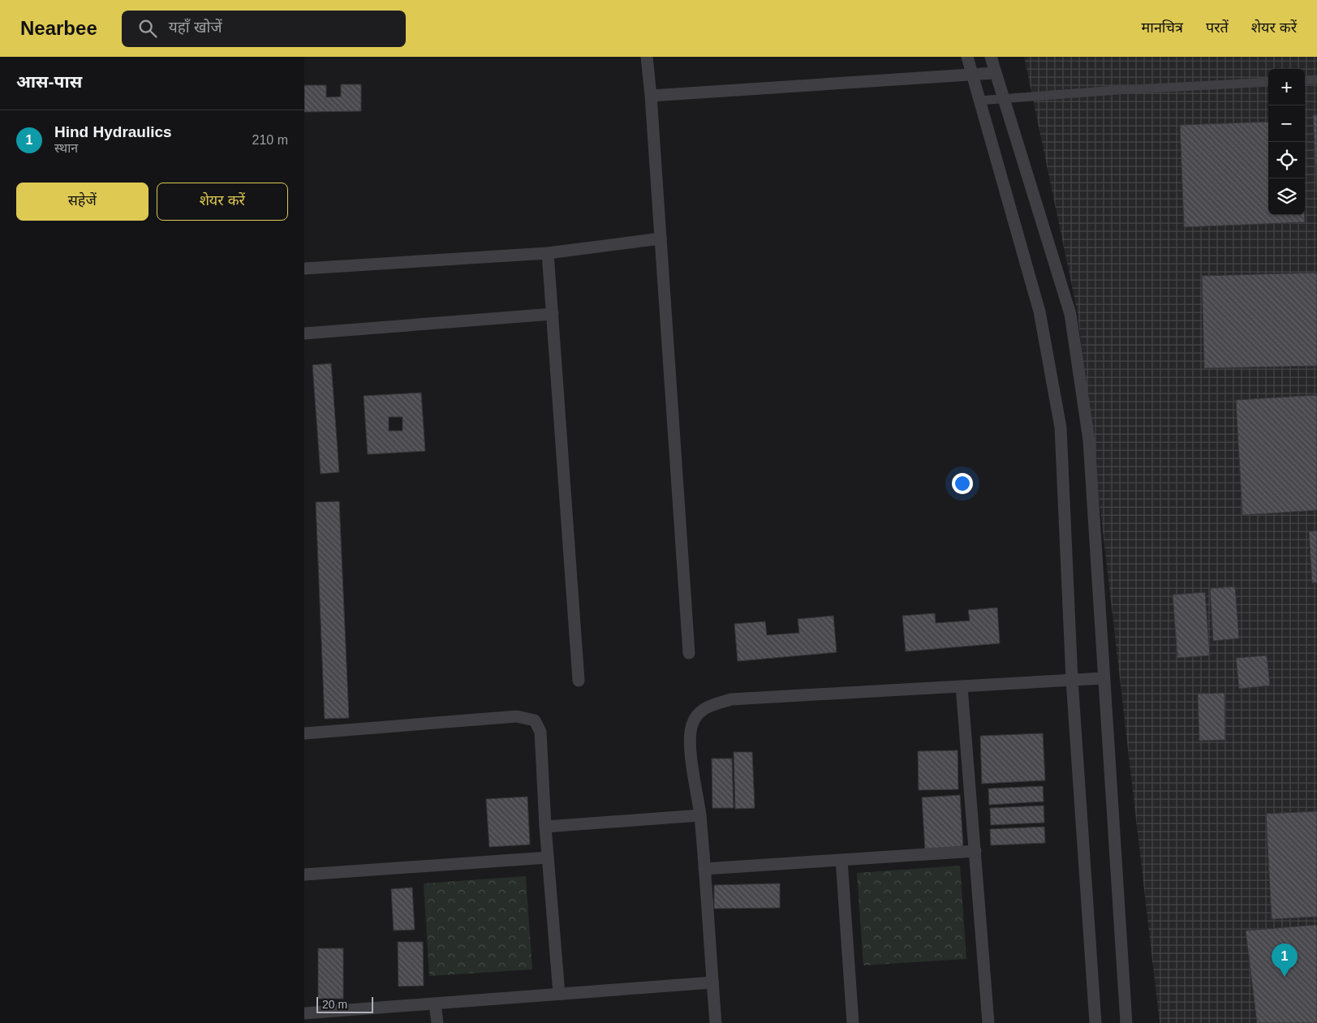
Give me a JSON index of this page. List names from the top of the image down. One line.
{"scale_bar":"20 m","page":{"header":"Nearbee","search":"यहाँ खोजें","nav":["मानचित्र","परतें","शेयर करें"],"heading":"आस-पास","map_buttons":["+","−"],"list":[{"mark":"1","name":"Hind Hydraulics","note":"स्थान","value":"210 m"}],"buttons":["सहेजें","शेयर करें"],"pins":"1","scale":"20 m"}}
